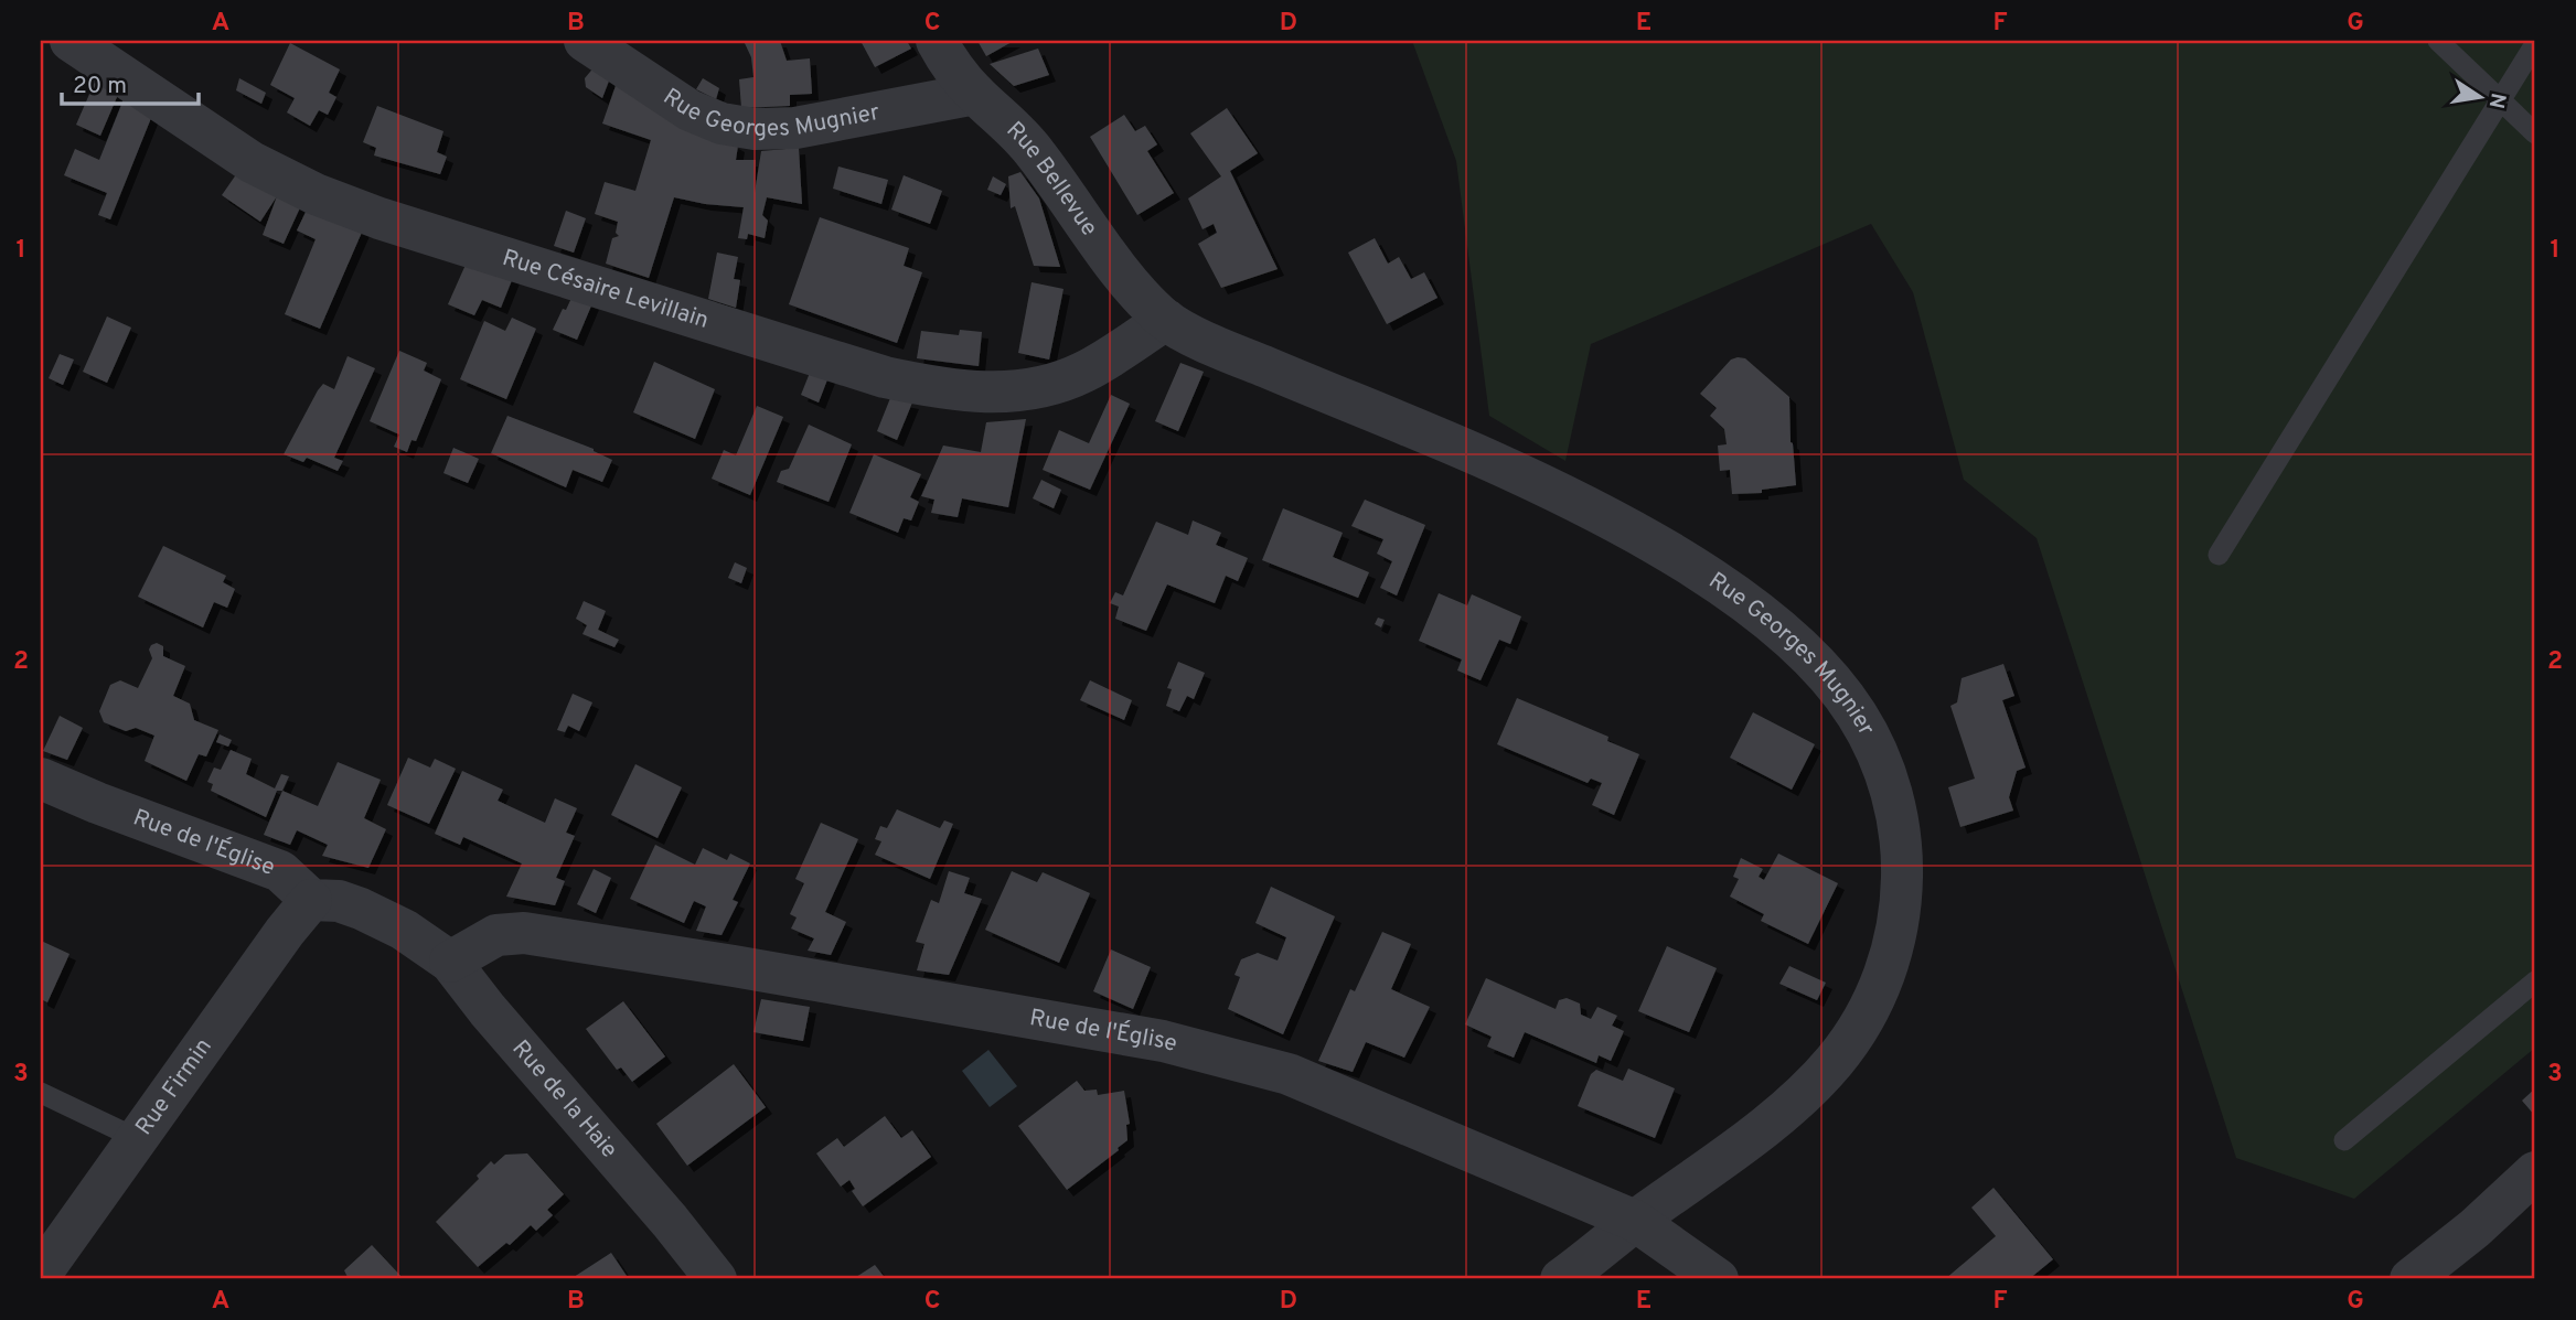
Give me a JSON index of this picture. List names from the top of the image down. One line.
{"streets":{"street":["Rue Georges Mugnier","Rue Bellevue","Rue Césaire Levillain","Rue de l'Église","Rue Firmin","Rue de la Haie"]},"crossings":[["Rue Georges Mugnier","Rue Bellevue"],["Rue Georges Mugnier","Rue Césaire Levillain"],["Rue Georges Mugnier","Rue de l'Église"],["Rue Bellevue","Rue Césaire Levillain"],["Rue de l'Église","Rue Firmin"],["Rue de l'Église","Rue de la Haie"],["Rue Firmin","Rue de la Haie"]],"scale_bar":"20 m","north":"right","grid":{"columns":["A","B","C","D","E","F","G"],"rows":["1","2","3"]}}
